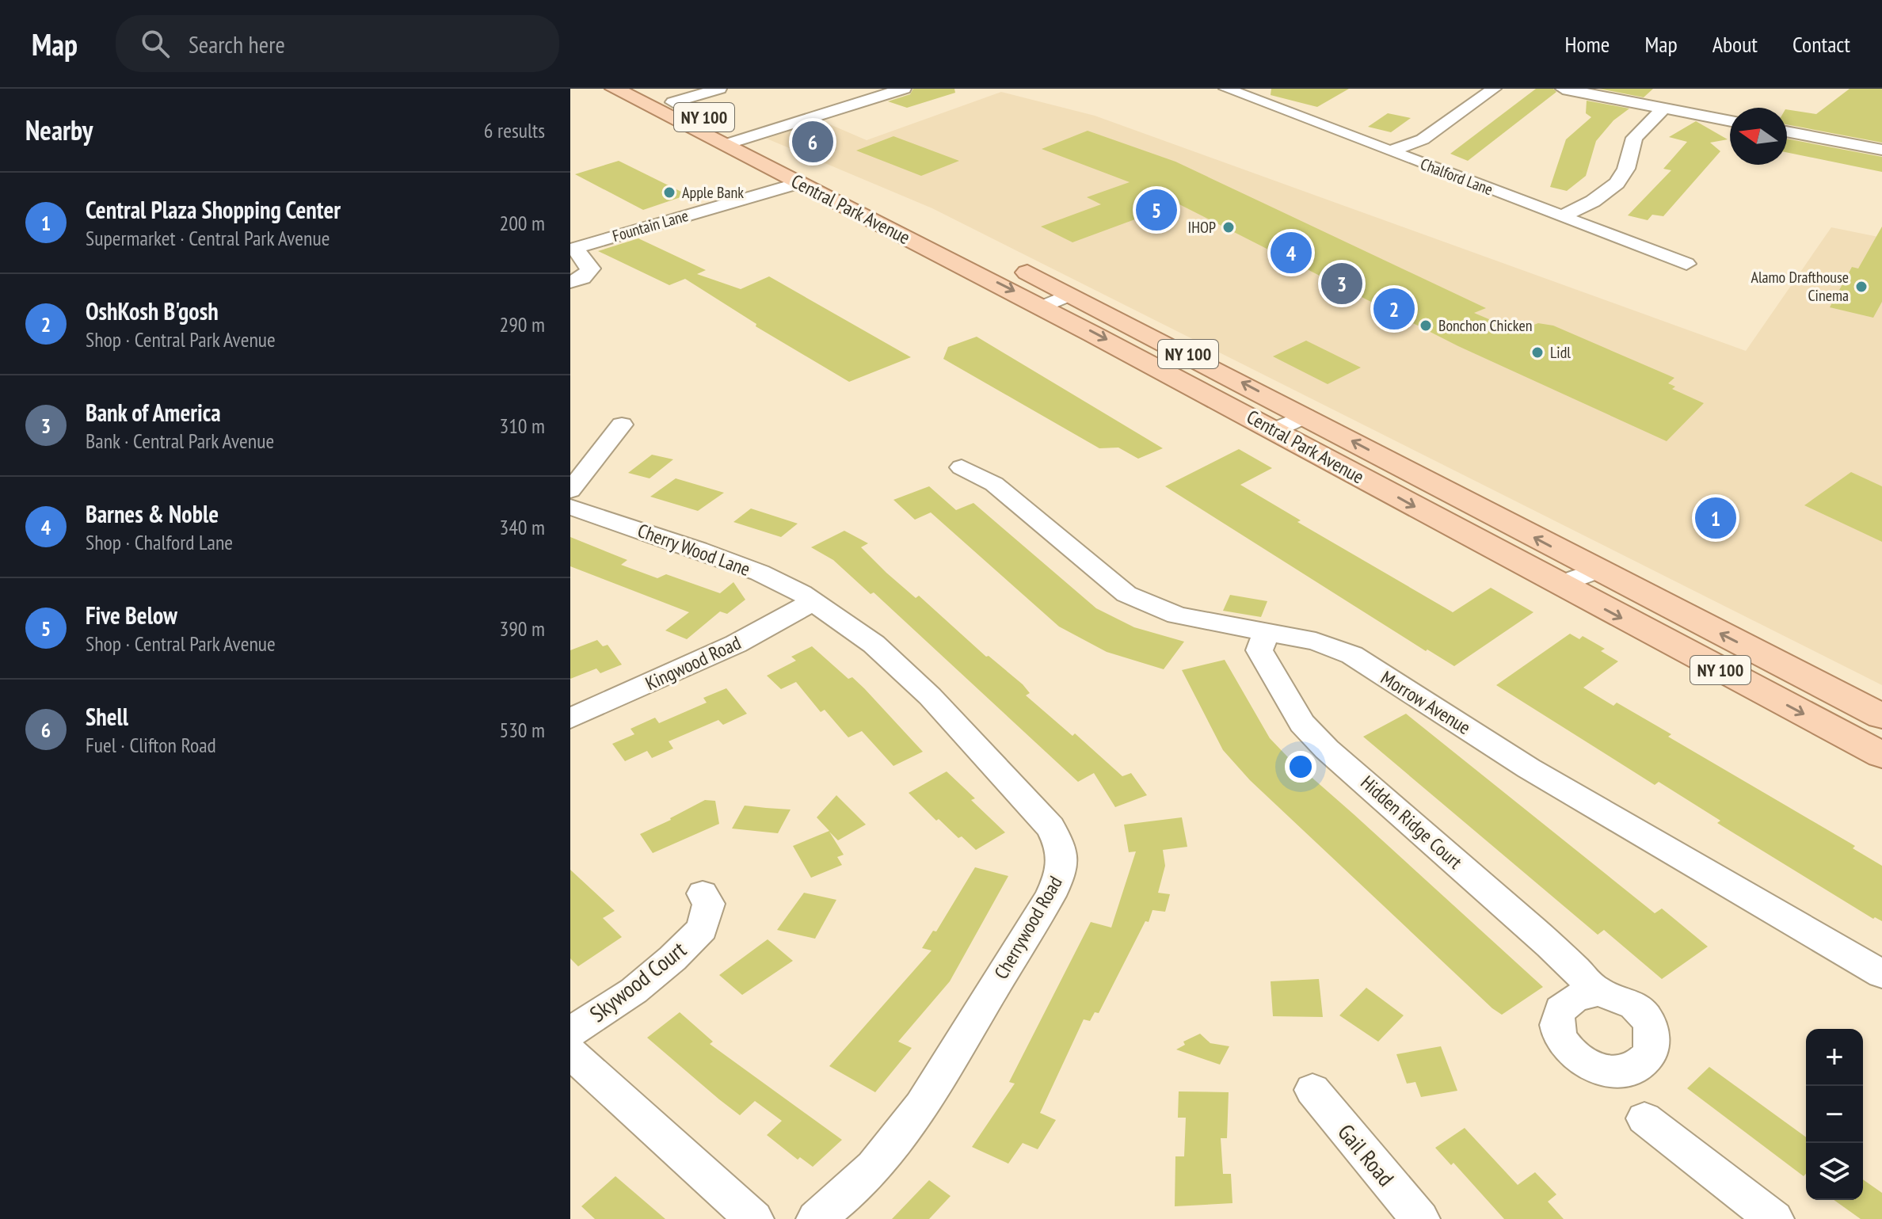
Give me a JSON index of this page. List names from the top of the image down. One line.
{"streets":{"main road":["NY 100","Central Park Avenue"],"street":["Chalford Lane","Fountain Lane","Cherry Wood Lane","Kingwood Road","Morrow Avenue","Hidden Ridge Court","Cherrywood Road","Skywood Court","Gail Road"]},"crossings":[["NY 100","Central Park Avenue"],["Central Park Avenue","Fountain Lane"],["Cherry Wood Lane","Kingwood Road"],["Cherry Wood Lane","Cherrywood Road"],["Kingwood Road","Cherrywood Road"],["Morrow Avenue","Hidden Ridge Court"]],"places":["Apple Bank","IHOP","Alamo Drafthouse Cinema","Bonchon Chicken","Lidl"],"north":"left","page":{"header":"Map","search":"Search here","nav":["Home","Map","About","Contact"],"heading":["Nearby","6 results"],"pins":["6","5","4","3","2","1"],"list":[{"mark":"1","name":"Central Plaza Shopping Center","note":"Supermarket · Central Park Avenue","value":"200 m"},{"mark":"2","name":"OshKosh B'gosh","note":"Shop · Central Park Avenue","value":"290 m"},{"mark":"3","name":"Bank of America","note":"Bank · Central Park Avenue","value":"310 m"},{"mark":"4","name":"Barnes & Noble","note":"Shop · Chalford Lane","value":"340 m"},{"mark":"5","name":"Five Below","note":"Shop · Central Park Avenue","value":"390 m"},{"mark":"6","name":"Shell","note":"Fuel · Clifton Road","value":"530 m"}],"map_buttons":["+","−"]}}
